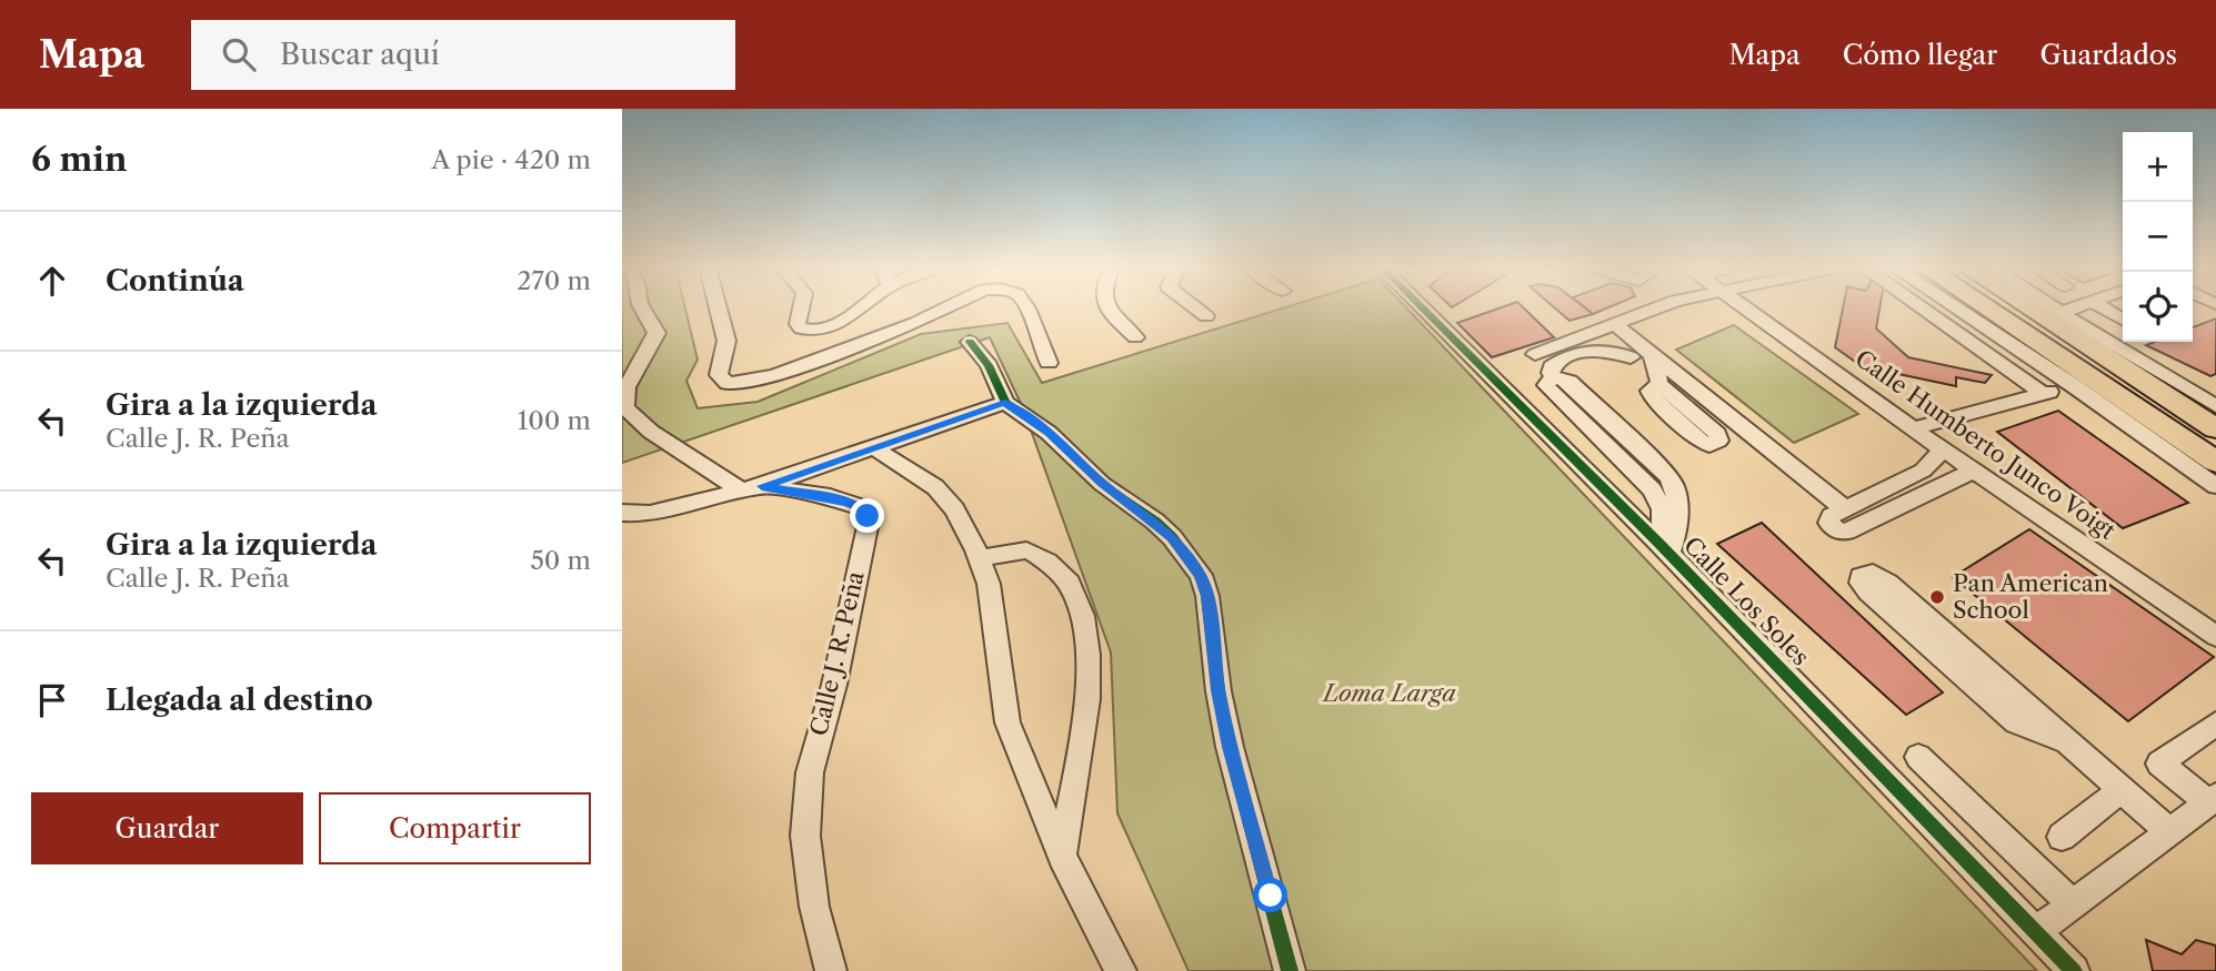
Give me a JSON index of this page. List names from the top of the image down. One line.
{"streets":{"street":["Calle Humberto Junco Voigt","Calle Los Soles","Calle J. R. Peña"]},"parks":["Loma Larga"],"places":["Pan American School"],"page":{"header":"Mapa","search":"Buscar aquí","nav":["Mapa","Cómo llegar","Guardados"],"heading":["6 min","A pie · 420 m"],"map_buttons":["+","−"],"list":[["Continúa","270 m"],["Gira a la izquierda","Calle J. R. Peña","100 m"],["Gira a la izquierda","Calle J. R. Peña","50 m"],"Llegada al destino"],"buttons":["Guardar","Compartir"]}}
